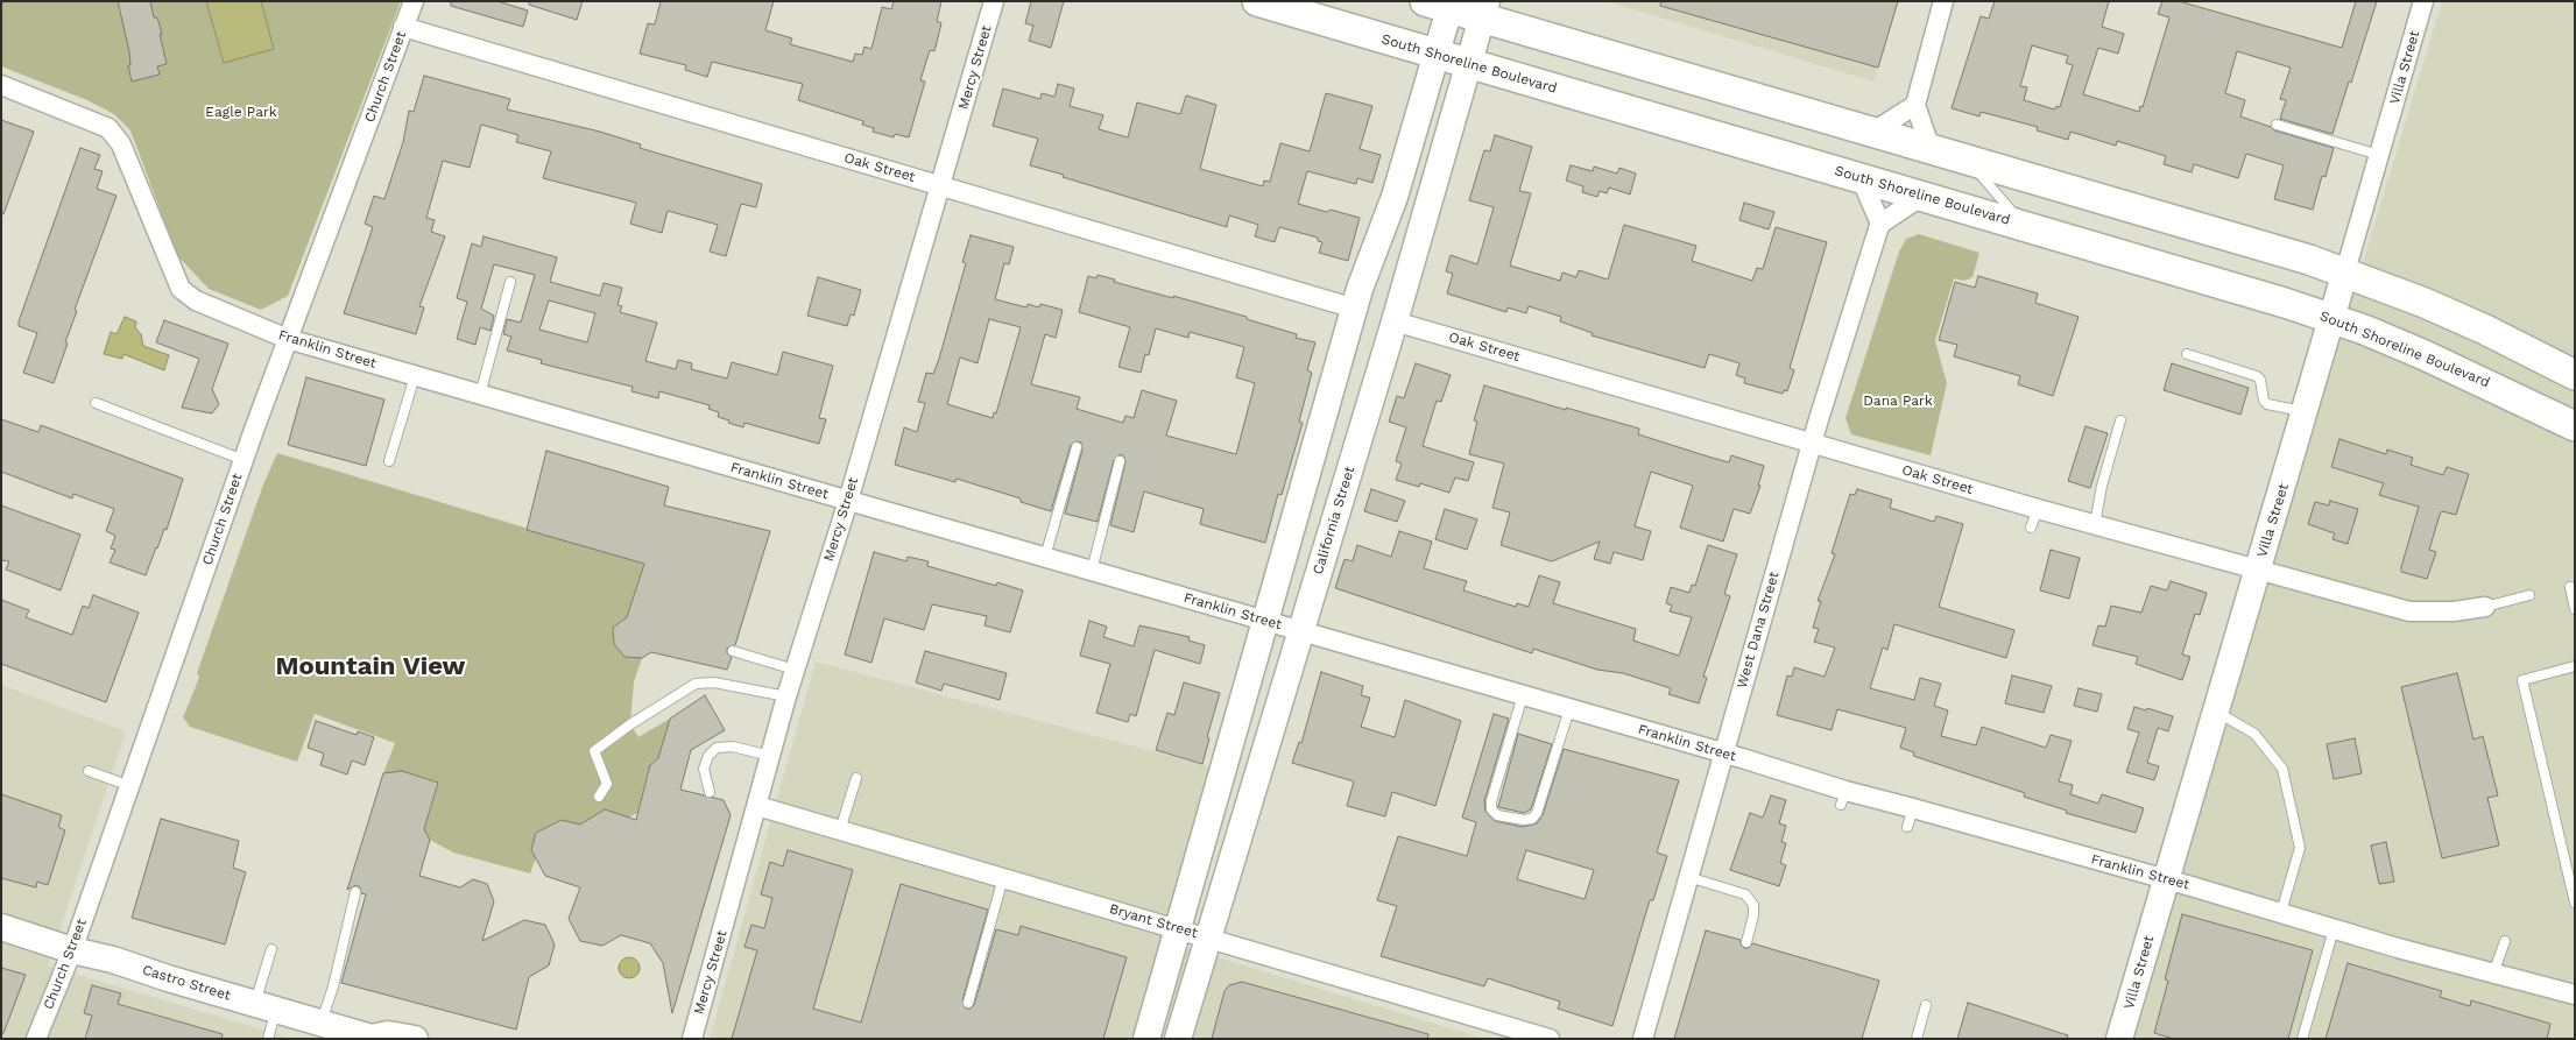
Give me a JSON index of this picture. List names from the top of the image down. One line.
{"streets":{"main road":["South Shoreline Boulevard","Villa Street","California Street","Castro Street"],"street":["Mercy Street","Church Street","Oak Street","Franklin Street","West Dana Street","Bryant Street"]},"crossings":[["South Shoreline Boulevard","Villa Street"],["South Shoreline Boulevard","California Street"],["Mercy Street","Oak Street"],["Mercy Street","Franklin Street"],["Mercy Street","Bryant Street"],["Villa Street","Oak Street"],["Villa Street","Franklin Street"],["Church Street","Oak Street"],["Church Street","Franklin Street"],["Church Street","Castro Street"],["Oak Street","California Street"],["Oak Street","West Dana Street"],["Franklin Street","California Street"],["Franklin Street","West Dana Street"],["California Street","Bryant Street"]],"districts":["Mountain View"],"parks":["Eagle Park","Dana Park"]}
